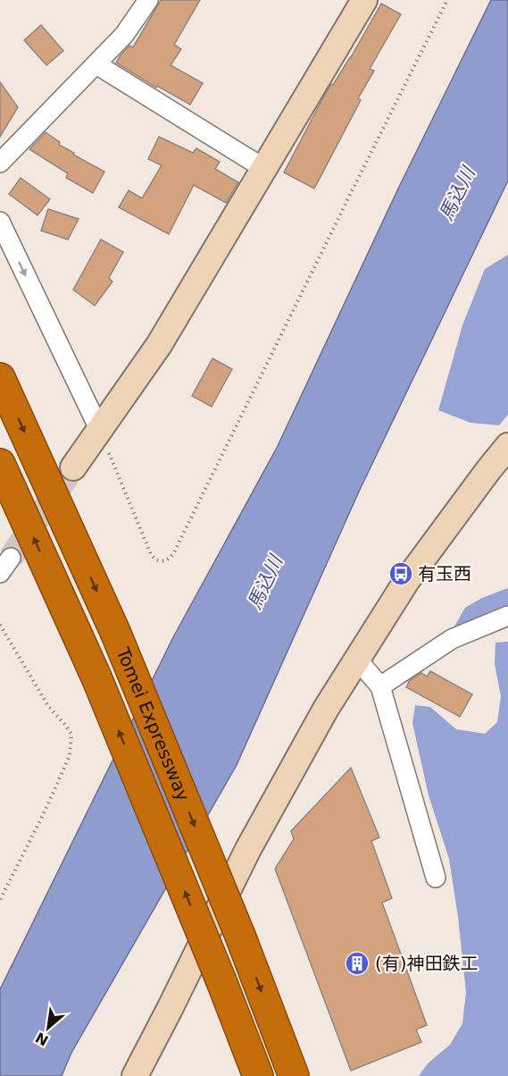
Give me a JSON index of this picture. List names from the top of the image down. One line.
{"streets":{"highway":["Tomei Expressway"]},"water":["馬込川"],"places":{"bus stop":["有玉西"],"building":["(有)神田鉄工"]},"north":"bottom left"}
